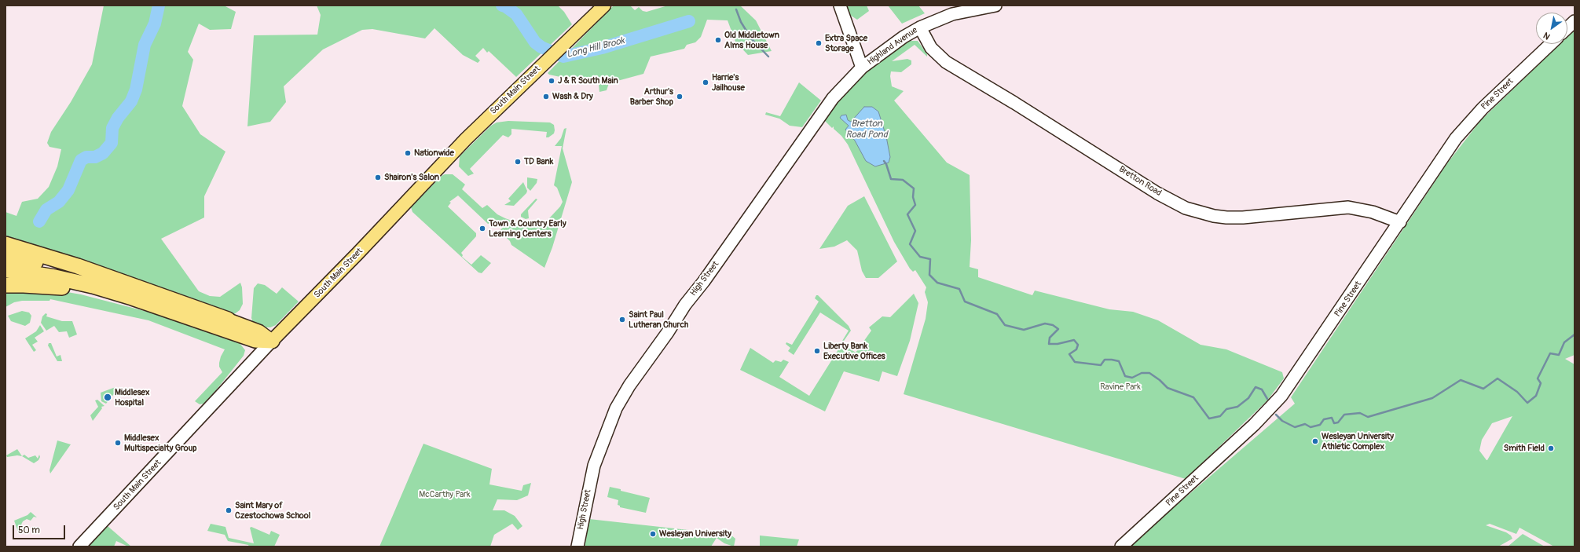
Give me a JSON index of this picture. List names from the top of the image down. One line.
{"streets":{"main road":["South Main Street"],"street":["Highland Avenue","Pine Street","Bretton Road","High Street"]},"crossings":[["Highland Avenue","Bretton Road"],["Highland Avenue","High Street"],["Pine Street","Bretton Road"]],"water":["Long Hill Brook","Bretton Road Pond"],"parks":["Ravine Park","McCarthy Park"],"places":["Old Middletown Alms House","Extra Space Storage","J & R South Main","Harrie's Jailhouse","Wash & Dry","Arthur's Barber Shop","Nationwide","TD Bank","Shairon's Salon","Town & Country Early Learning Centers","Saint Paul Lutheran Church","Liberty Bank Executive Offices","Middlesex Hospital","Wesleyan University Athletic Complex","Middlesex Multispecialty Group","Smith Field","Saint Mary of Czestochowa School","Wesleyan University"],"scale_bar":"50 m","north":"bottom left"}
